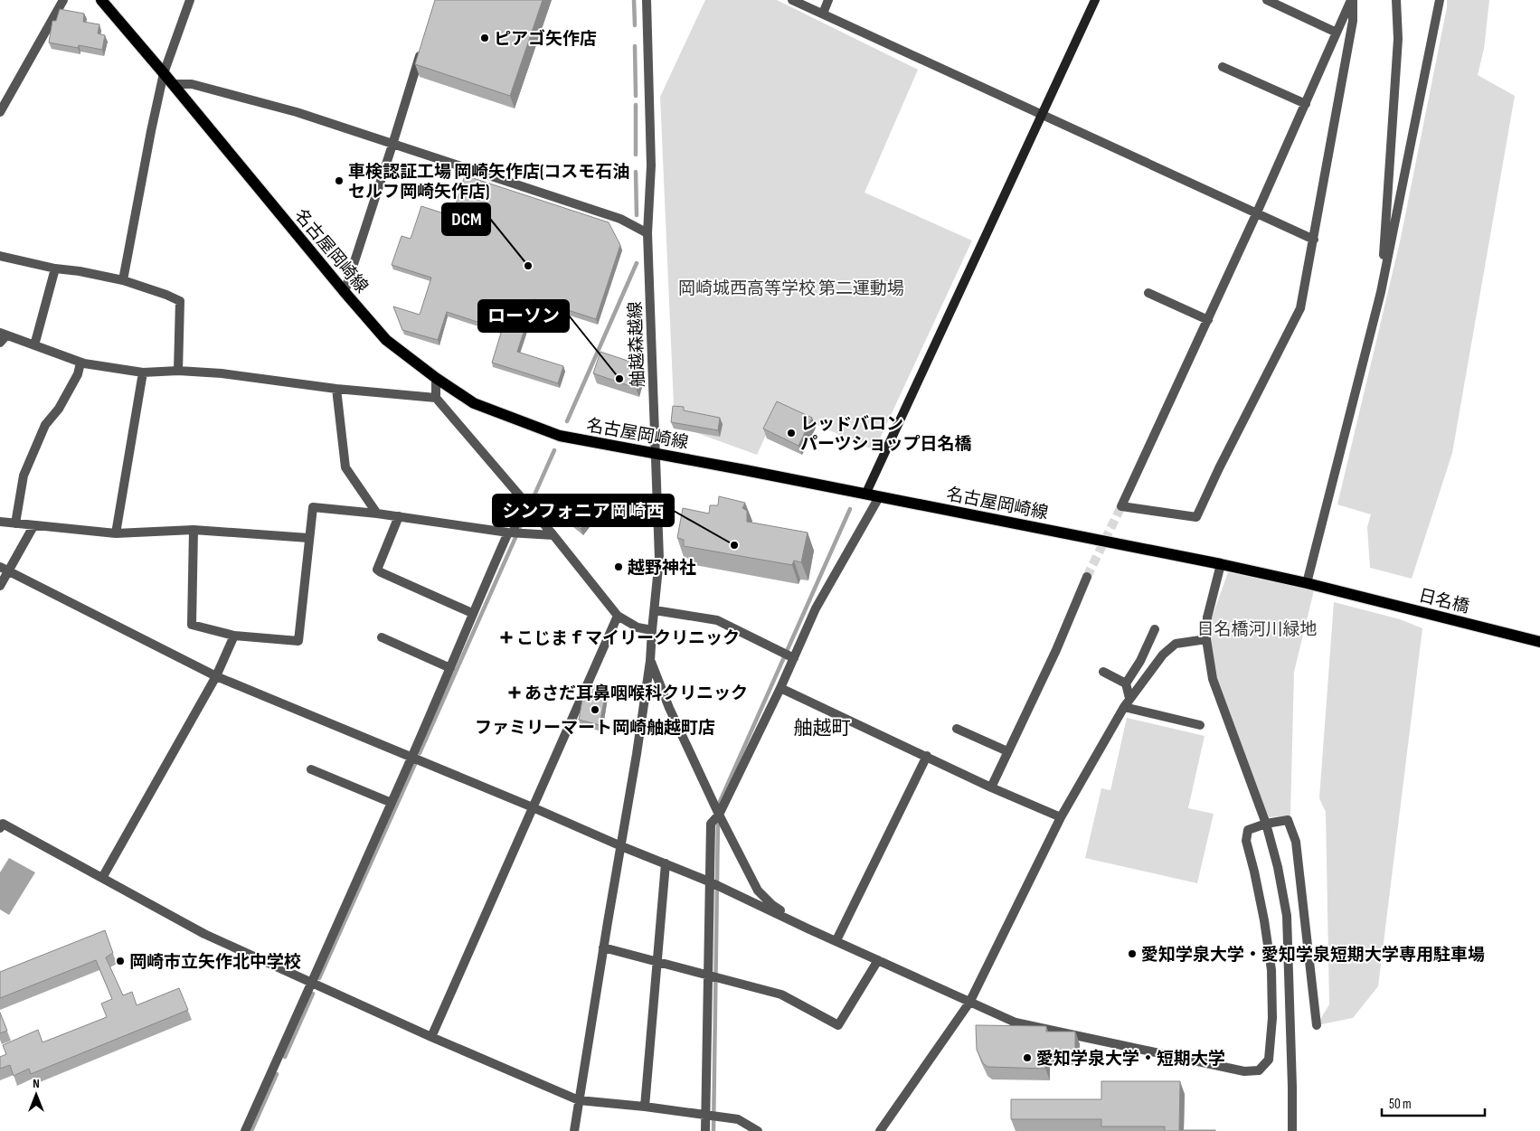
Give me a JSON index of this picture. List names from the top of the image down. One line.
{"streets":{"main road":["名古屋岡崎線","日名橋"],"street":["舳越森越線"]},"crossings":[["名古屋岡崎線","舳越森越線"],["名古屋岡崎線","日名橋"]],"districts":["舳越町"],"parks":["岡崎城西高等学校 第二運動場","日名橋河川緑地"],"places":{"other":["ピアゴ矢作店","車検認証工場 岡崎矢作店(コスモ石油 セルフ岡崎矢作店)","DCM","ローソン","レッドバロン パーツショップ日名橋","シンフォニア岡崎西","越野神社","ファミリーマート岡崎舳越町店","愛知学泉大学・愛知学泉短期大学専用駐車場","岡崎市立矢作北中学校","愛知学泉大学・短期大学"],"health":["こじまｆマイリークリニック","あさだ耳鼻咽喉科クリニック"]},"scale_bar":"50 m","north":"top"}
